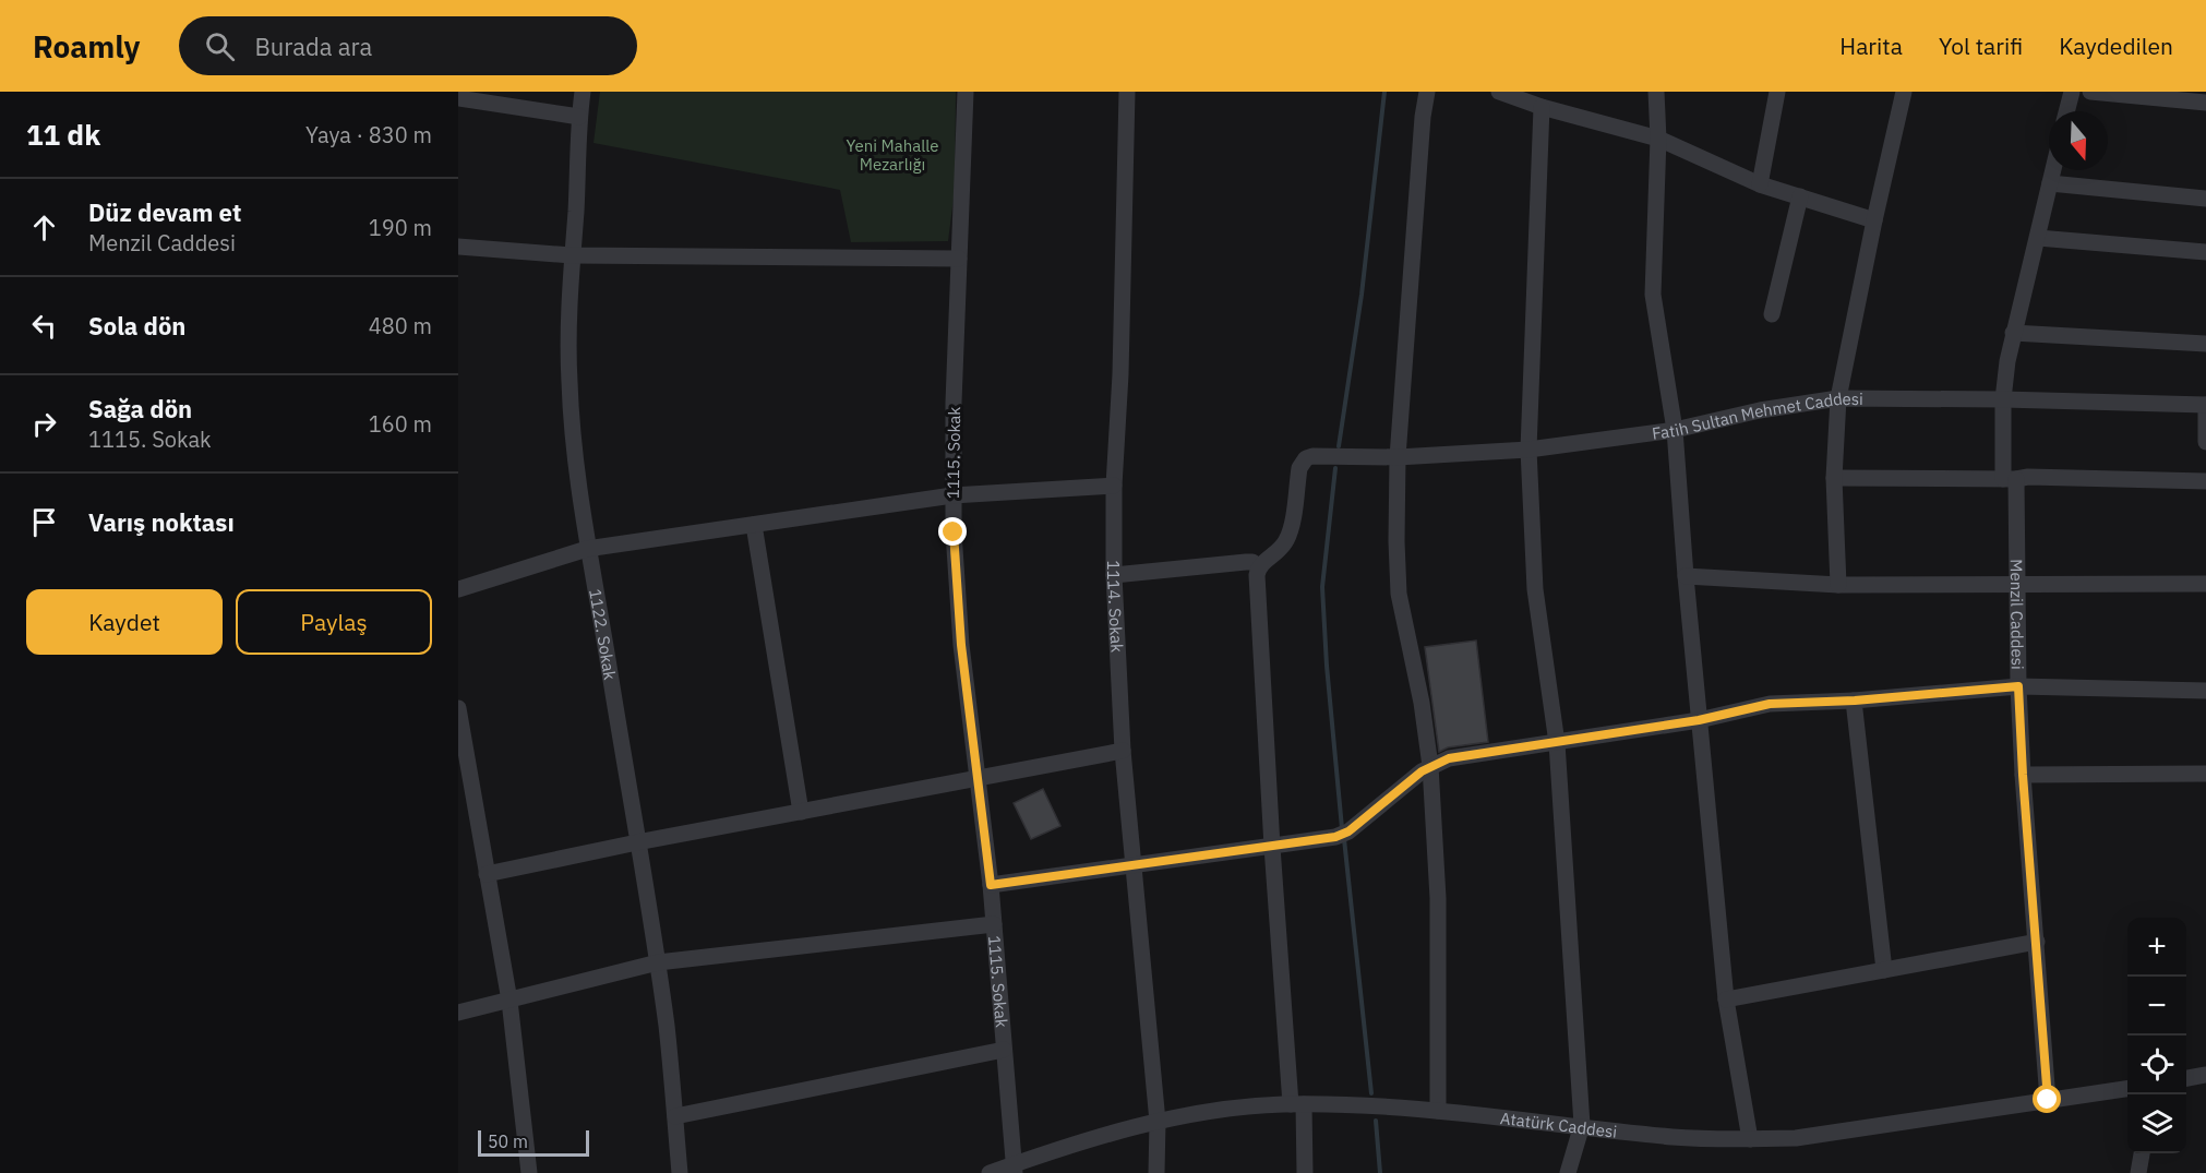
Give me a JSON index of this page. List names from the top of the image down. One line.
{"streets":{"street":["Fatih Sultan Mehmet Caddesi","1115. Sokak","1114. Sokak","Menzil Caddesi","1122. Sokak","Atatürk Caddesi"]},"crossings":[["Fatih Sultan Mehmet Caddesi","Menzil Caddesi"],["1115. Sokak","Atatürk Caddesi"],["1114. Sokak","Atatürk Caddesi"],["Menzil Caddesi","Atatürk Caddesi"]],"parks":["Yeni Mahalle Mezarlığı"],"scale_bar":"50 m","north":"bottom","page":{"header":"Roamly","search":"Burada ara","nav":["Harita","Yol tarifi","Kaydedilen"],"heading":["11 dk","Yaya · 830 m"],"list":[["Düz devam et","Menzil Caddesi","190 m"],["Sola dön","480 m"],["Sağa dön","1115. Sokak","160 m"],"Varış noktası"],"buttons":["Kaydet","Paylaş"],"map_buttons":["+","−"],"scale":"50 m"}}
